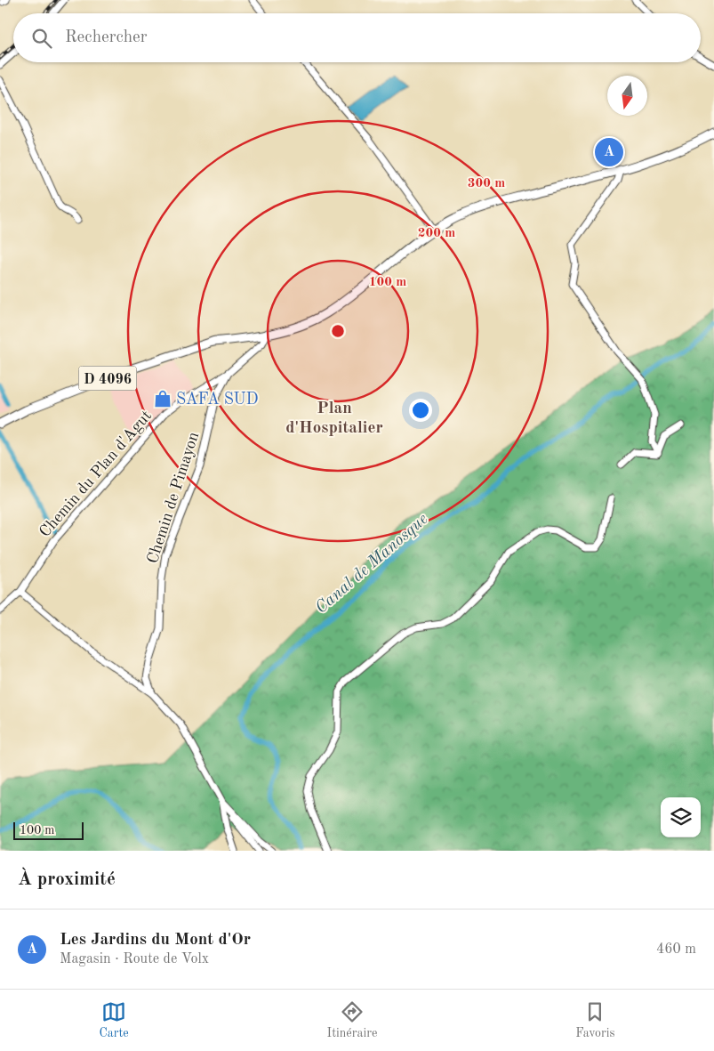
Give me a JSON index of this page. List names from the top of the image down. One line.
{"streets":{"main road":["D 4096"],"street":["Chemin du Plan d'Agut","Chemin de Pimayon"]},"crossings":[["D 4096","Chemin de Pimayon"],["Chemin du Plan d'Agut","Chemin de Pimayon"]],"districts":["Plan d'Hospitalier"],"water":["Canal de Manosque"],"places":{"shop":["SAFA SUD"]},"scale_bar":"100 m","north":"bottom","page":{"search":"Rechercher","pins":"A","scale":"100 m","heading":"À proximité","list":[{"mark":"A","name":"Les Jardins du Mont d'Or","note":"Magasin · Route de Volx","value":"460 m"}],"nav":["Carte","Itinéraire","Favoris"]},"rings":["300 m","200 m","100 m"]}
